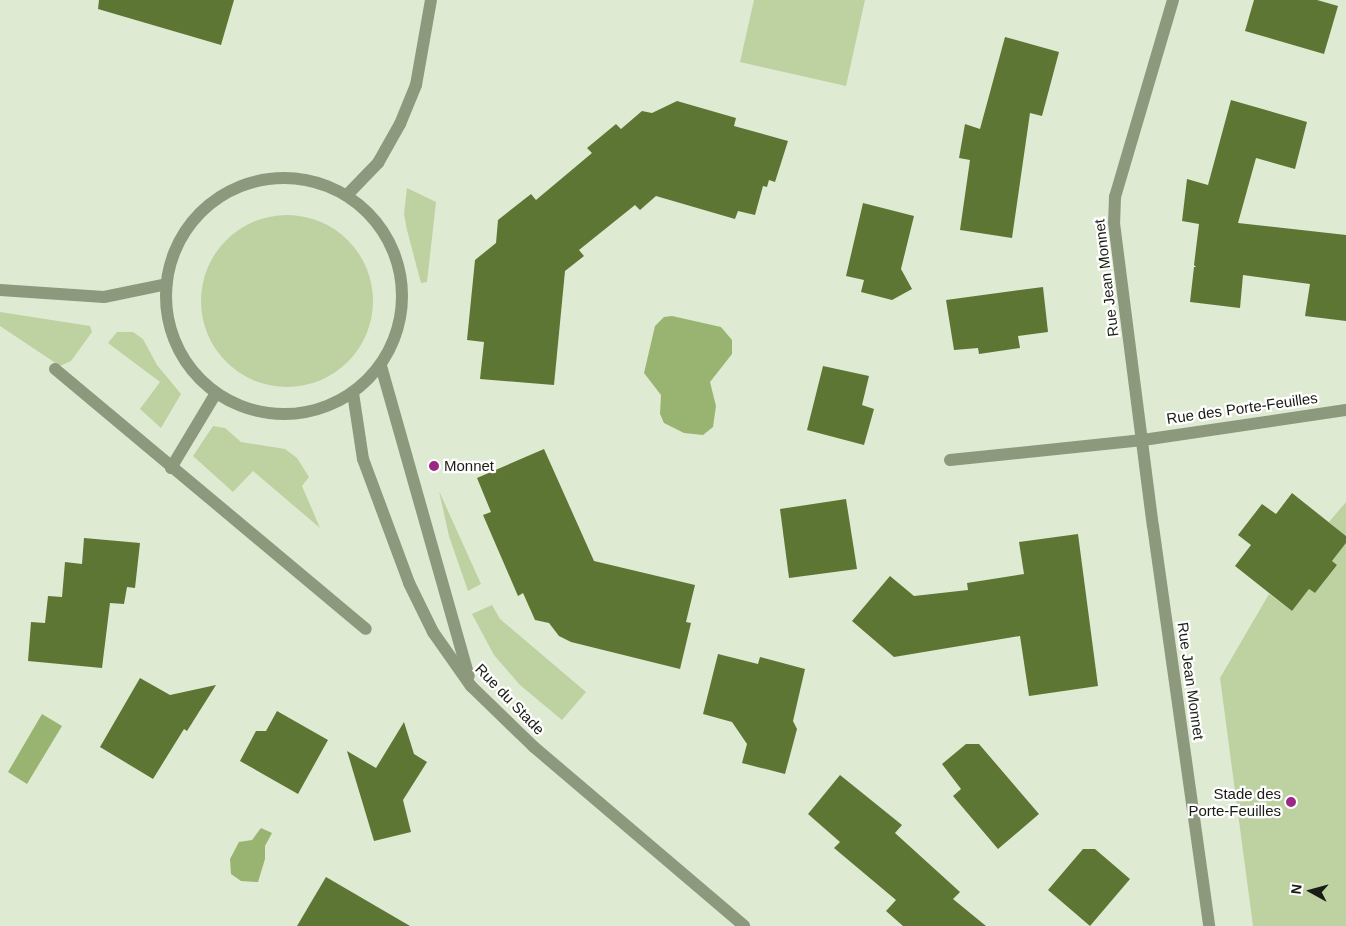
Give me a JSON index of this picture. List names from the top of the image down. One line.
{"streets":{"street":["Rue Jean Monnet","Rue des Porte-Feuilles","Rue du Stade"]},"crossings":[["Rue Jean Monnet","Rue des Porte-Feuilles"]],"places":["Monnet","Stade des Porte-Feuilles"],"north":"left"}
